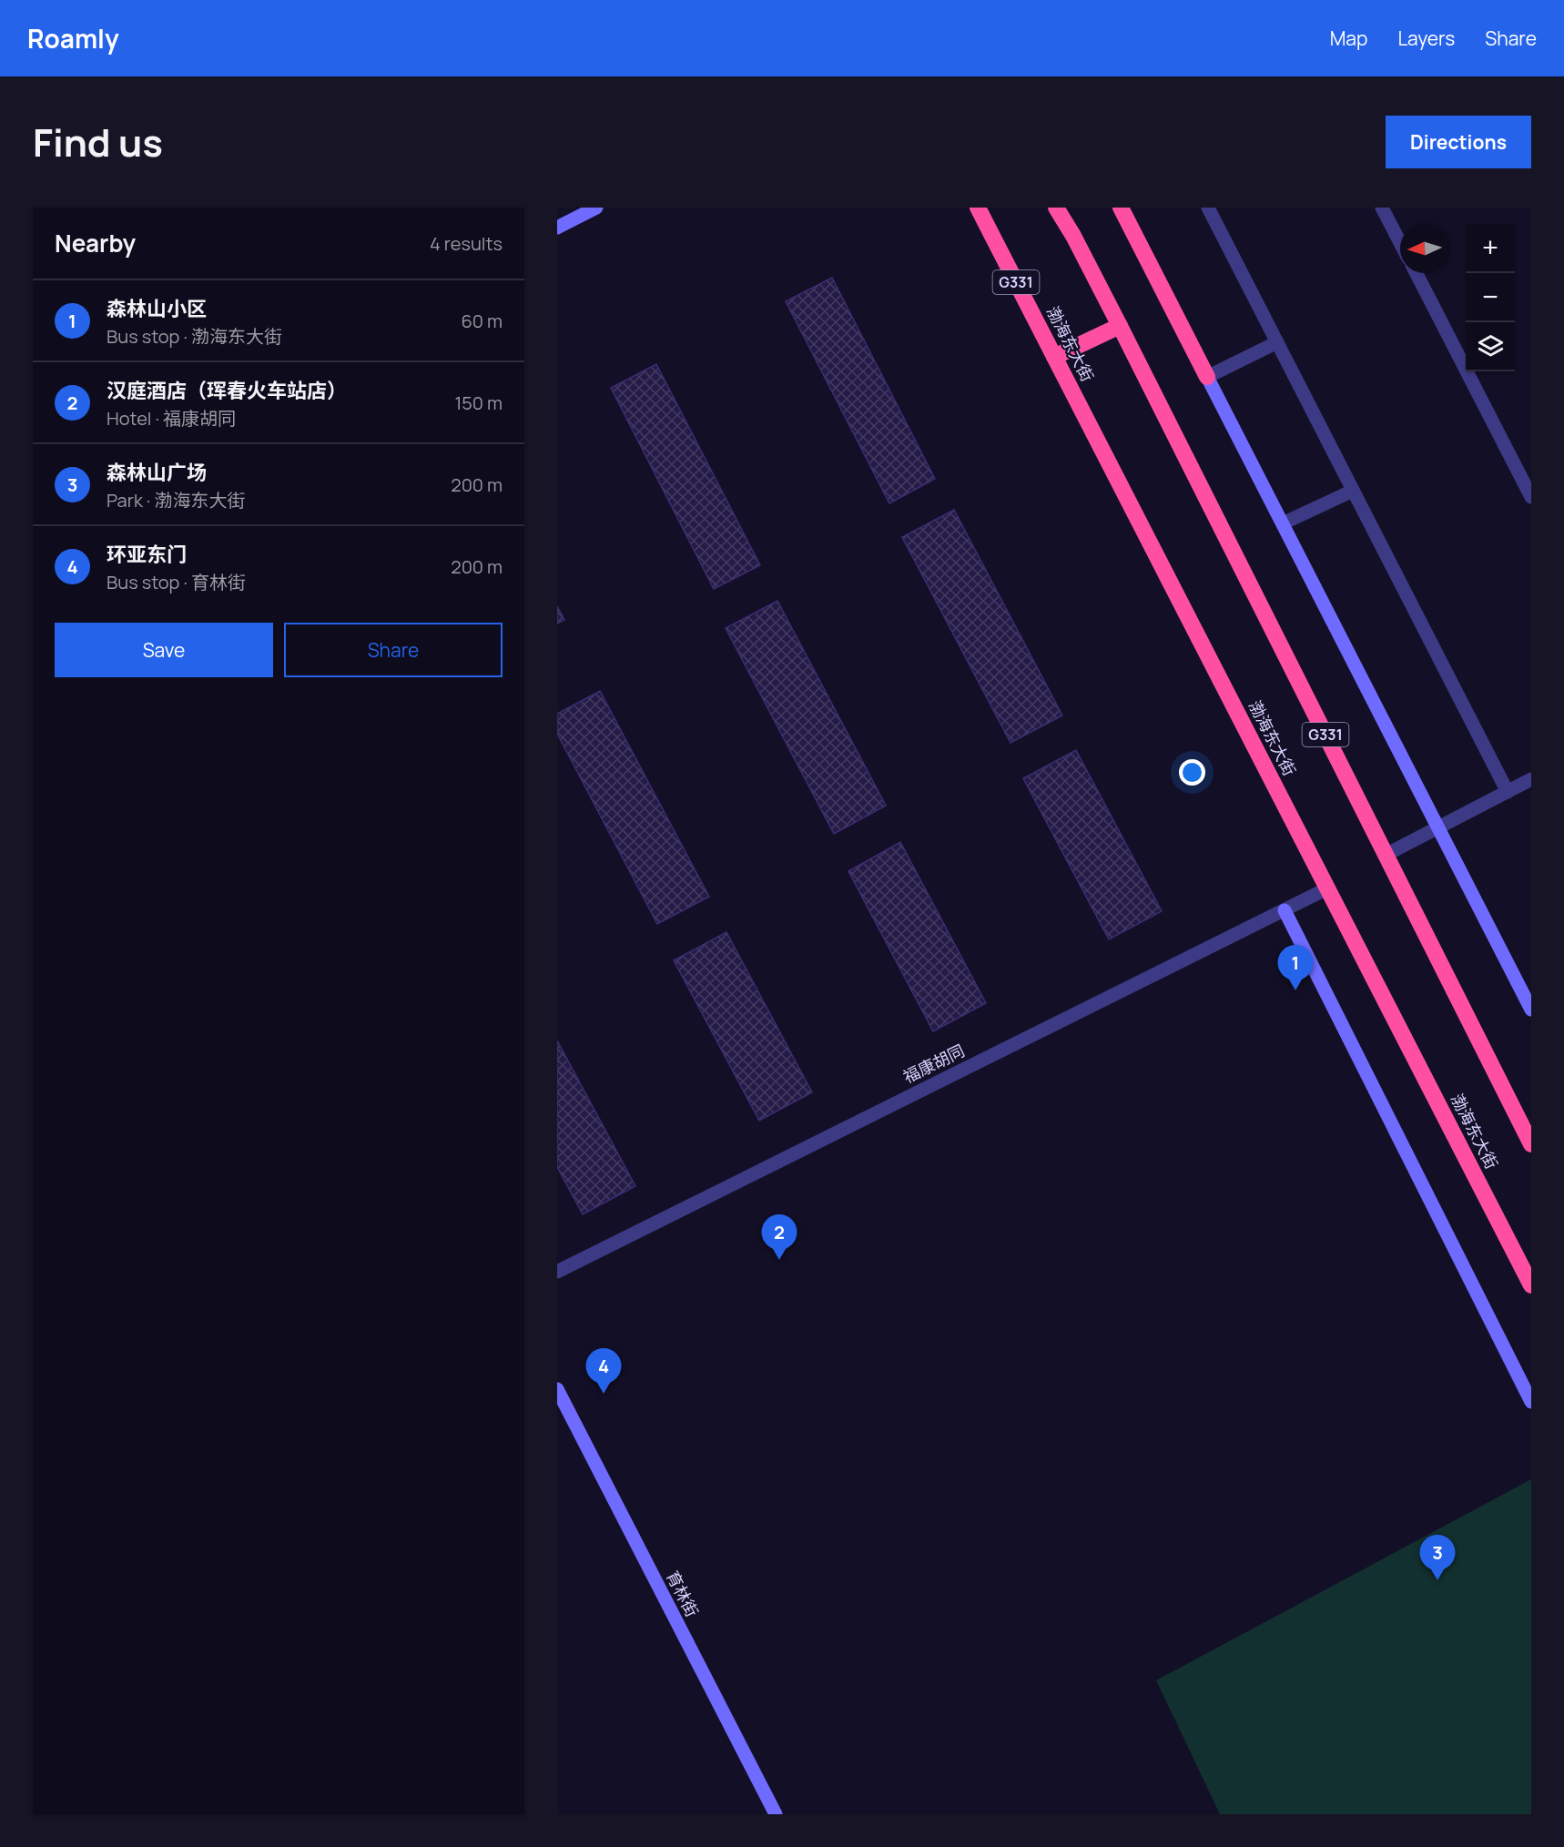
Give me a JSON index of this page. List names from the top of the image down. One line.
{"streets":{"highway":["G331","渤海东大街"],"street":["福康胡同","育林街"]},"crossings":[["渤海东大街","福康胡同"]],"north":"left","page":{"header":"Roamly","nav":["Map","Layers","Share"],"title":"Find us","buttons":["Directions",["Save","Share"]],"heading":["Nearby","4 results"],"map_buttons":["+","−"],"list":[{"mark":"1","name":"森林山小区","note":"Bus stop · 渤海东大街","value":"60 m"},{"mark":"2","name":"汉庭酒店（珲春火车站店）","note":"Hotel · 福康胡同","value":"150 m"},{"mark":"3","name":"森林山广场","note":"Park · 渤海东大街","value":"200 m"},{"mark":"4","name":"环亚东门","note":"Bus stop · 育林街","value":"200 m"}],"pins":["1","2","4","3"]}}
